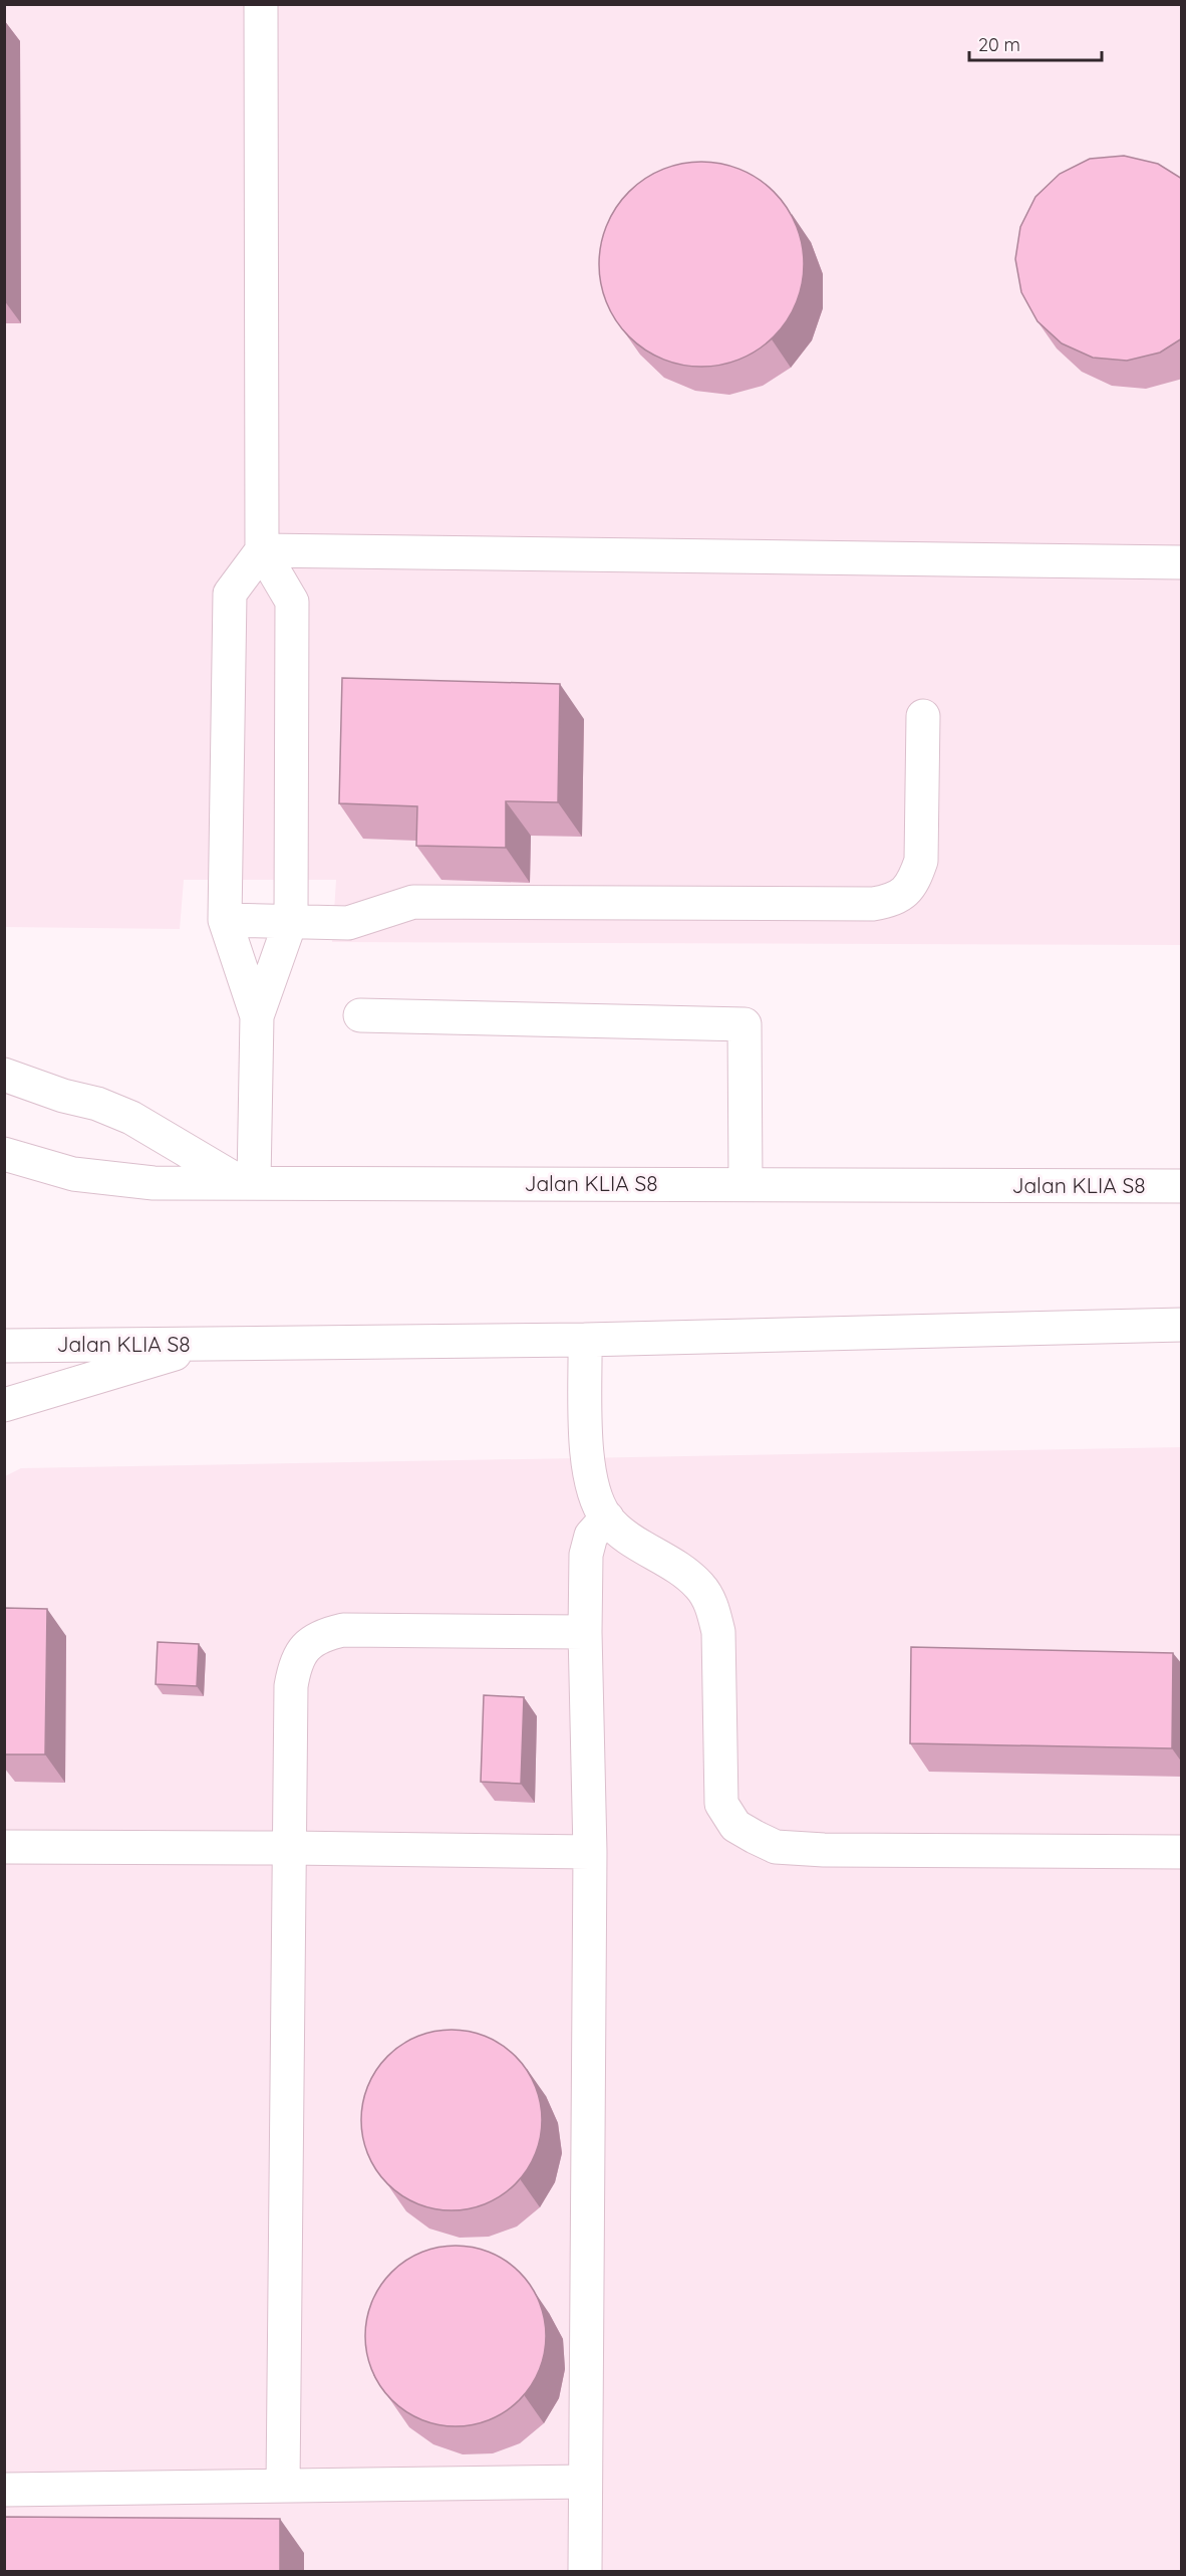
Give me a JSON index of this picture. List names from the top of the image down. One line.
{"streets":{"street":["Jalan KLIA S8"]},"scale_bar":"20 m"}
